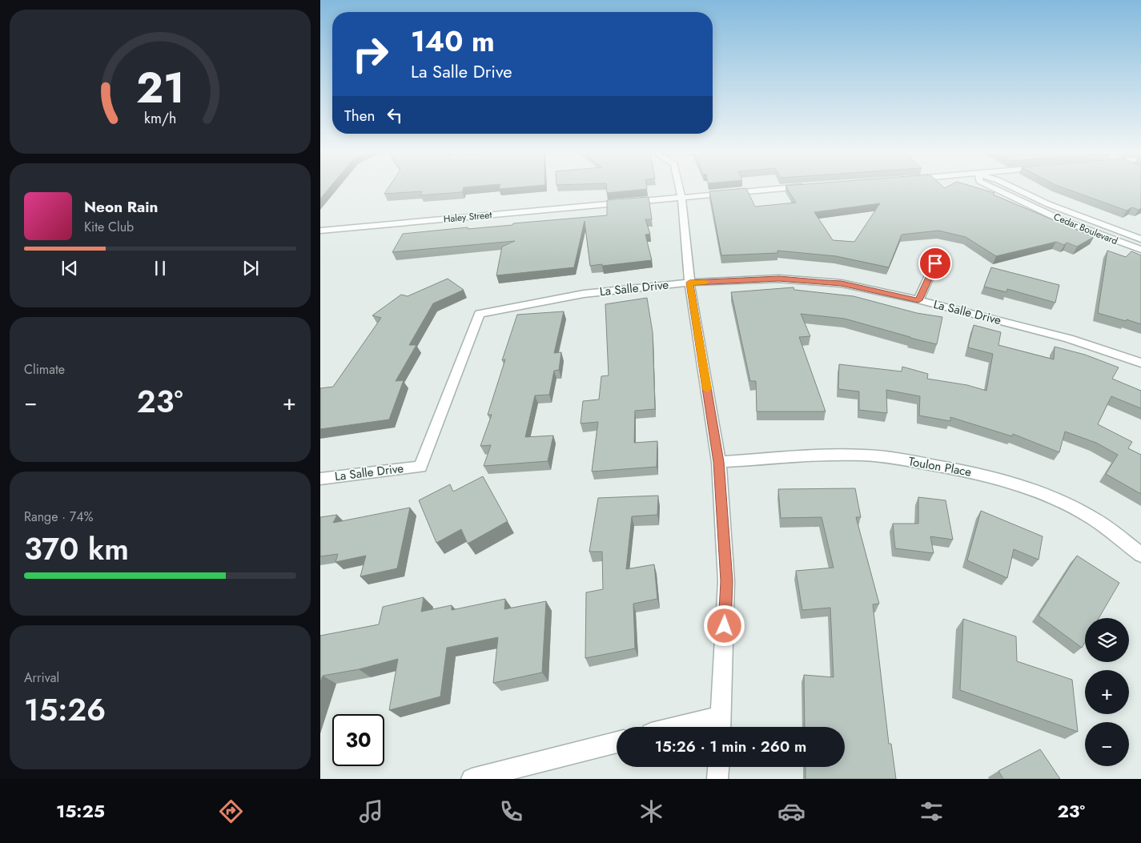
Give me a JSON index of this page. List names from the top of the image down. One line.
{"streets":{"street":["Haley Street","Cedar Boulevard","La Salle Drive","Toulon Place"]},"page":{"turn":["140 m","La Salle Drive"],"then":"Then","song":["Neon Rain","Kite Club"],"tile":["Climate",["Range · 74%","370 km"],["Arrival","15:26"]],"heat":["−","23°","+"],"map_buttons":["+","−"],"limit":"30","trip":"15:26 · 1 min · 260 m","tabs":["15:25","23°"],"gauge":["21","km/h"]}}
